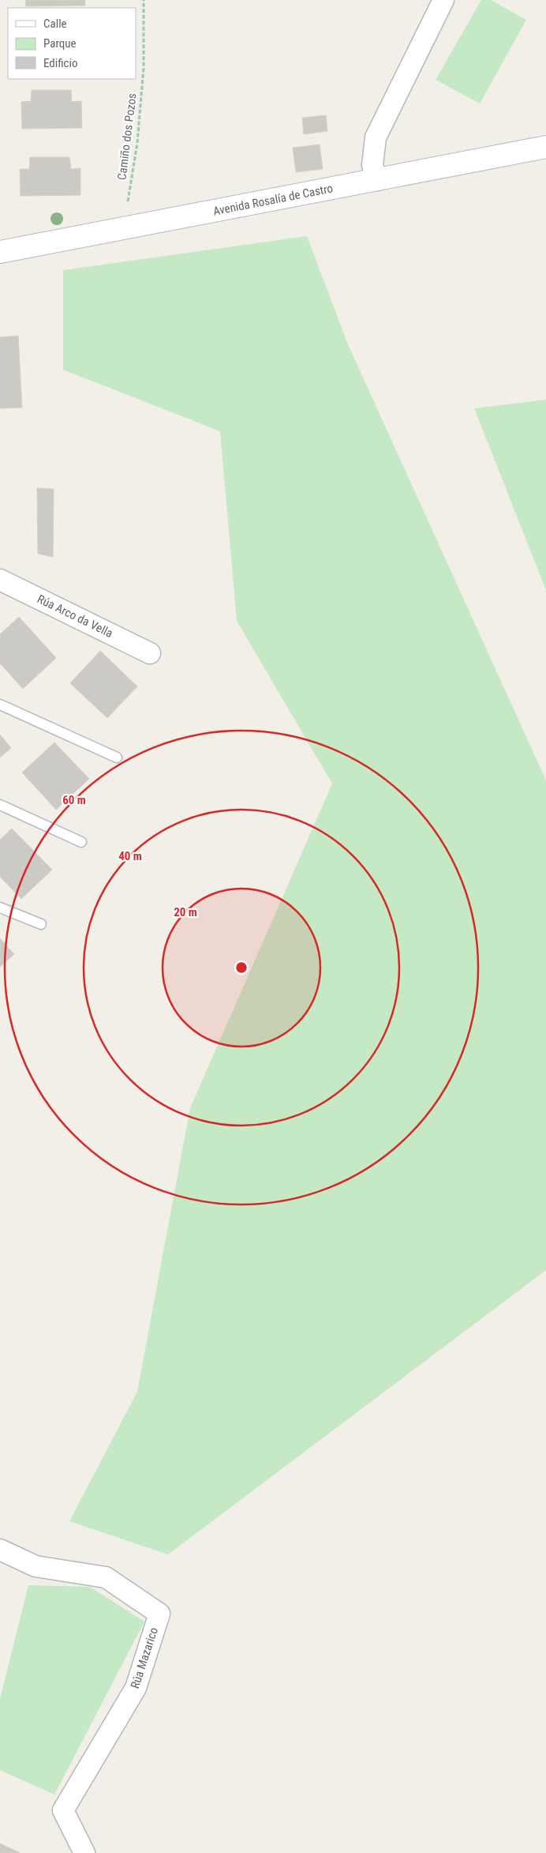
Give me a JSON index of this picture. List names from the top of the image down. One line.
{"streets":{"street":["Avenida Rosalía de Castro","Rúa Arco da Vella","Rúa Mazarico"],"path":["Camiño dos Pozos"]},"crossings":[["Camiño dos Pozos","Avenida Rosalía de Castro"]],"legend":["Calle","Parque","Edificio"],"rings":["60 m","40 m","20 m"]}
